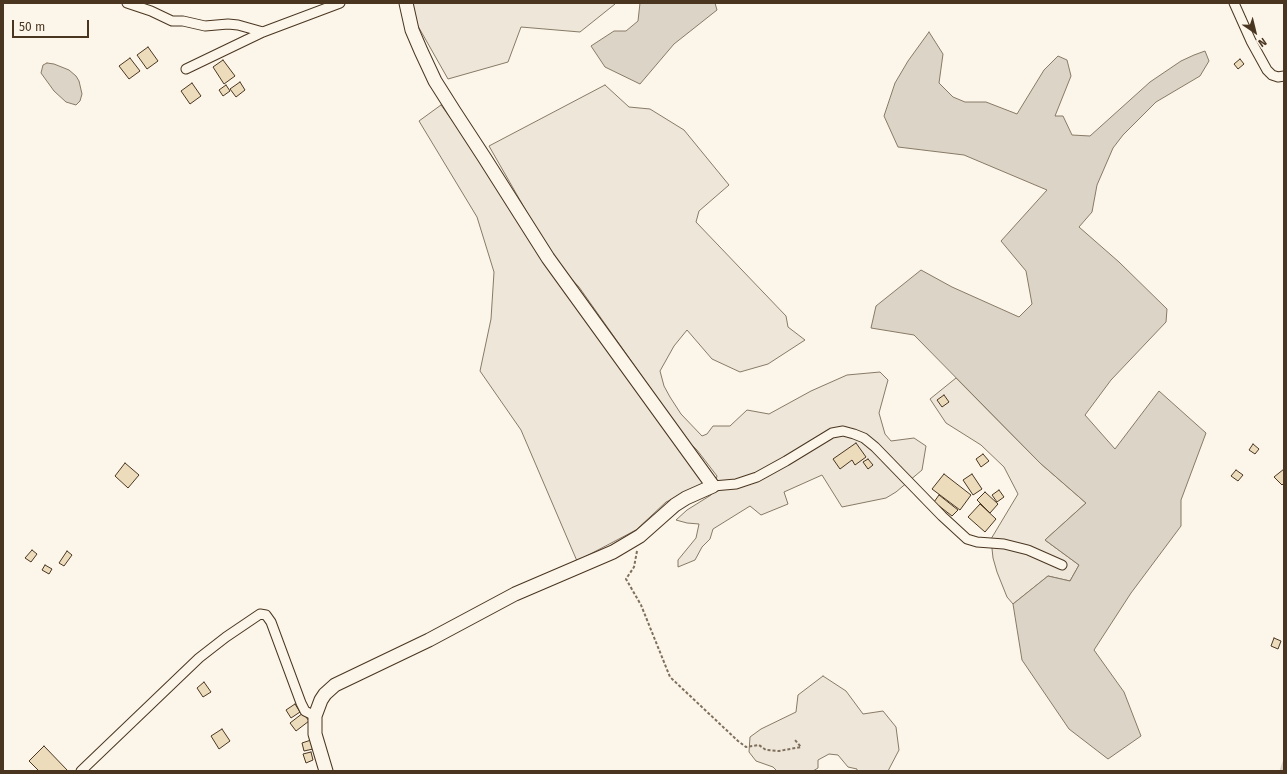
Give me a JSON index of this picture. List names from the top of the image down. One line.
{"scale_bar":"50 m","north":"bottom right"}
